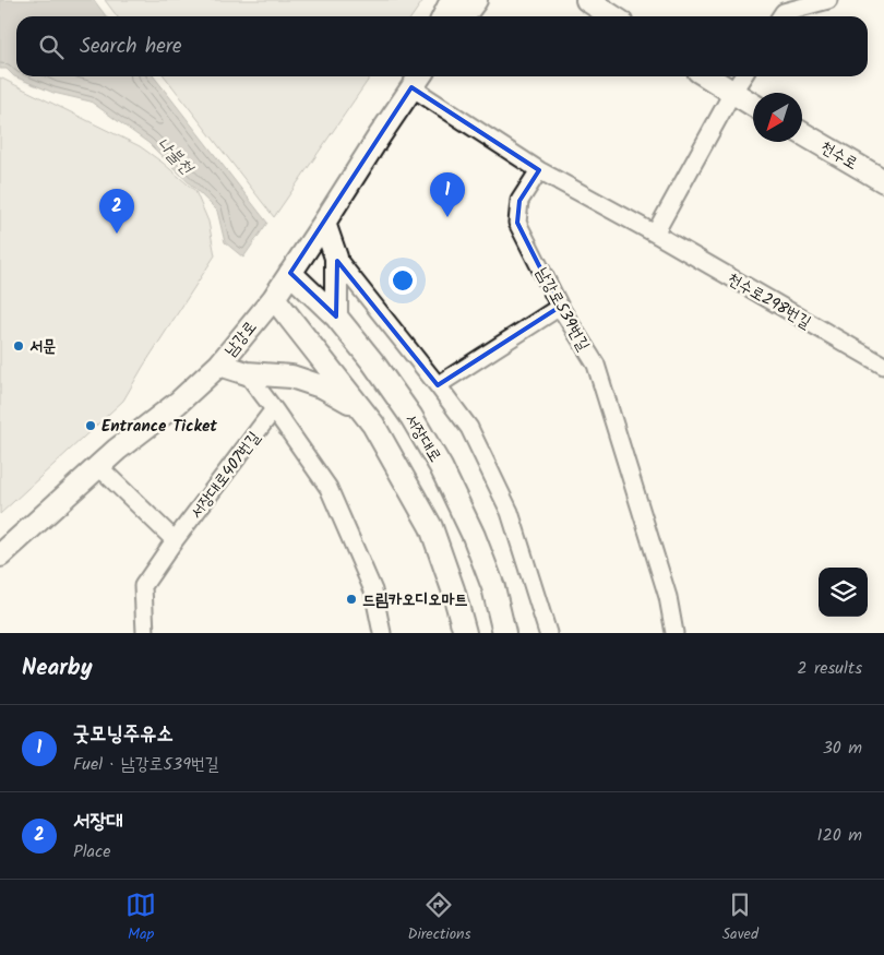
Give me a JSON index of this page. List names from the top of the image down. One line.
{"streets":{"street":["천수로","천수로298번길","남강로539번길","남강로","서장대로","서장대로407번길"]},"crossings":[["천수로298번길","남강로539번길"],["남강로","서장대로"]],"water":["나불천"],"places":["서문","Entrance Ticket","드림카오디오마트"],"north":"bottom left","page":{"search":"Search here","pins":["1","2"],"heading":["Nearby","2 results"],"list":[{"mark":"1","name":"굿모닝주유소","note":"Fuel · 남강로539번길","value":"30 m"},{"mark":"2","name":"서장대","note":"Place","value":"120 m"}],"nav":["Map","Directions","Saved"]}}
